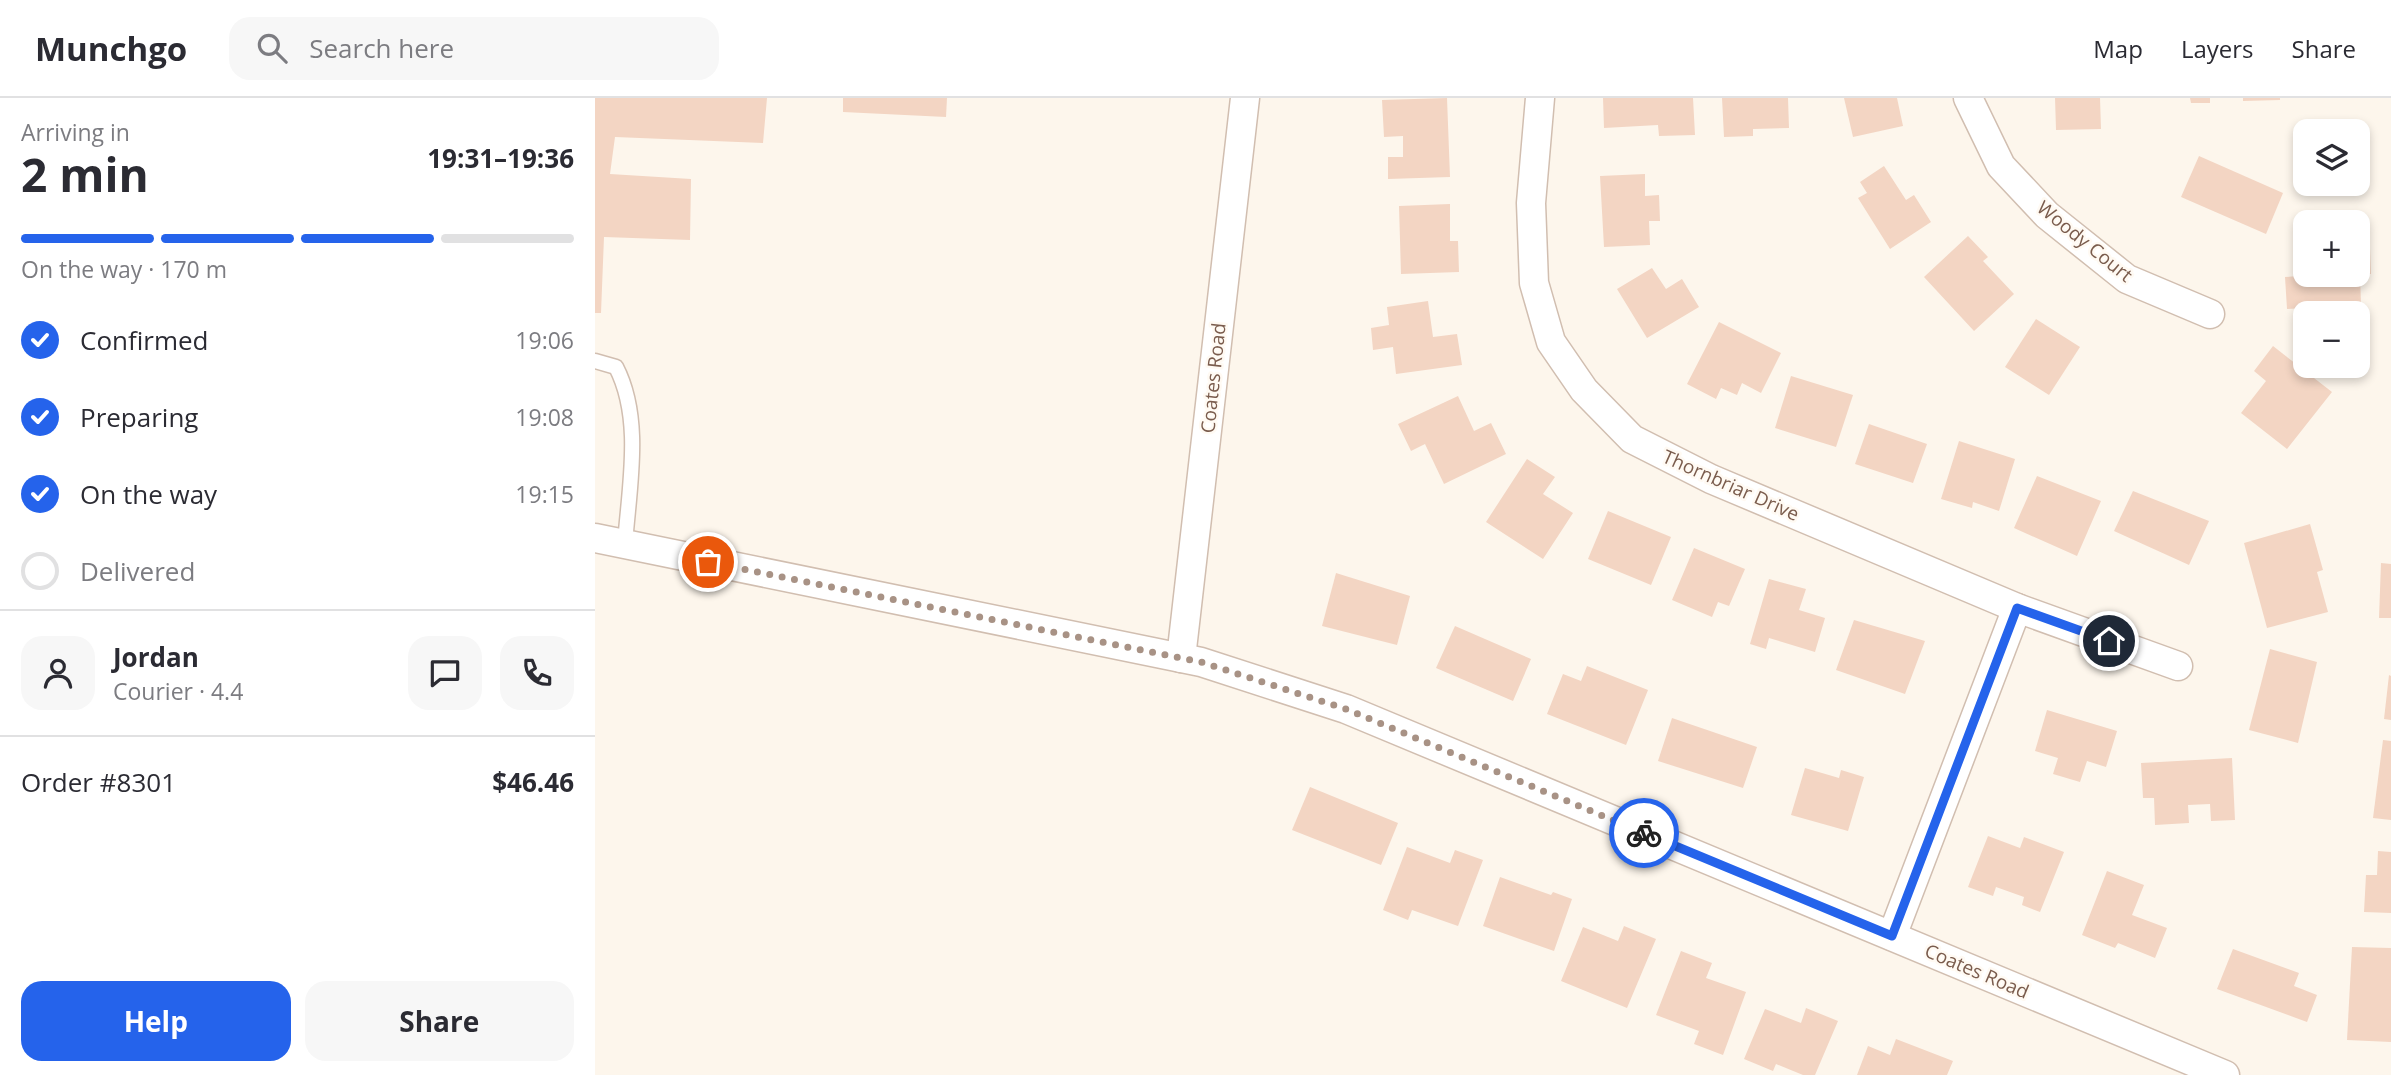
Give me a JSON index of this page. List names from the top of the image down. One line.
{"streets":{"street":["Woody Court","Coates Road","Thornbriar Drive"]},"page":{"header":"Munchgo","search":"Search here","nav":["Map","Layers","Share"],"heading":["2 min","Arriving in","19:31–19:36"],"panel":["Jordan","Courier · 4.4","Order #8301","$46.46"],"map_buttons":["+","−"],"bar":"On the way · 170 m","list":[["Confirmed","19:06"],["Preparing","19:08"],["On the way","19:15"],"Delivered"],"buttons":["Help","Share"]}}
